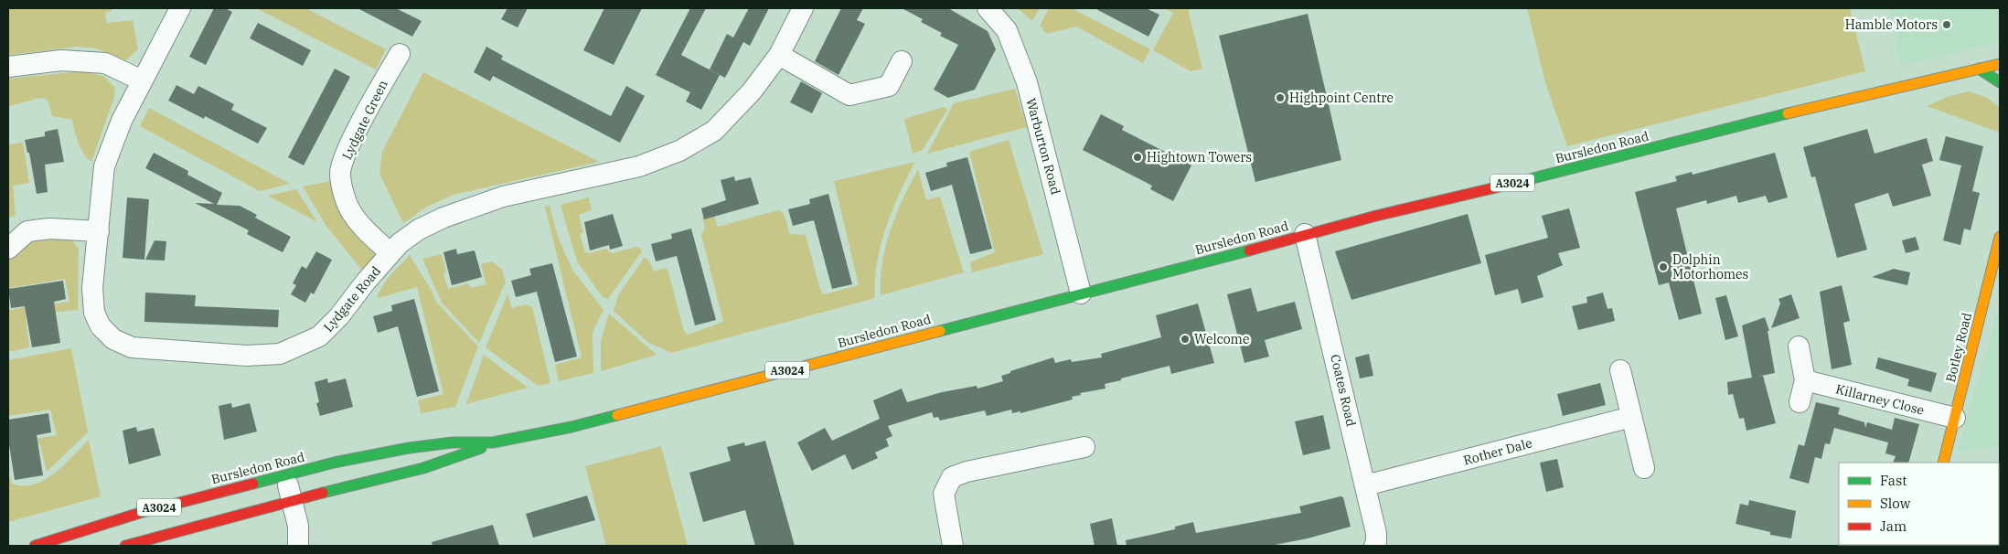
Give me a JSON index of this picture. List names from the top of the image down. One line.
{"streets":{"main road":["Bursledon Road","A3024","Botley Road"],"street":["Lydgate Green","Warburton Road","Lydgate Road","Coates Road","Killarney Close","Rother Dale"]},"crossings":[["Lydgate Green","Lydgate Road"],["Warburton Road","Bursledon Road"],["Bursledon Road","Coates Road"],["Botley Road","Killarney Close"],["Coates Road","Rother Dale"]],"places":["Hamble Motors","Highpoint Centre","Hightown Towers","Dolphin Motorhomes","Welcome"],"legend":["Fast","Slow","Jam"]}
